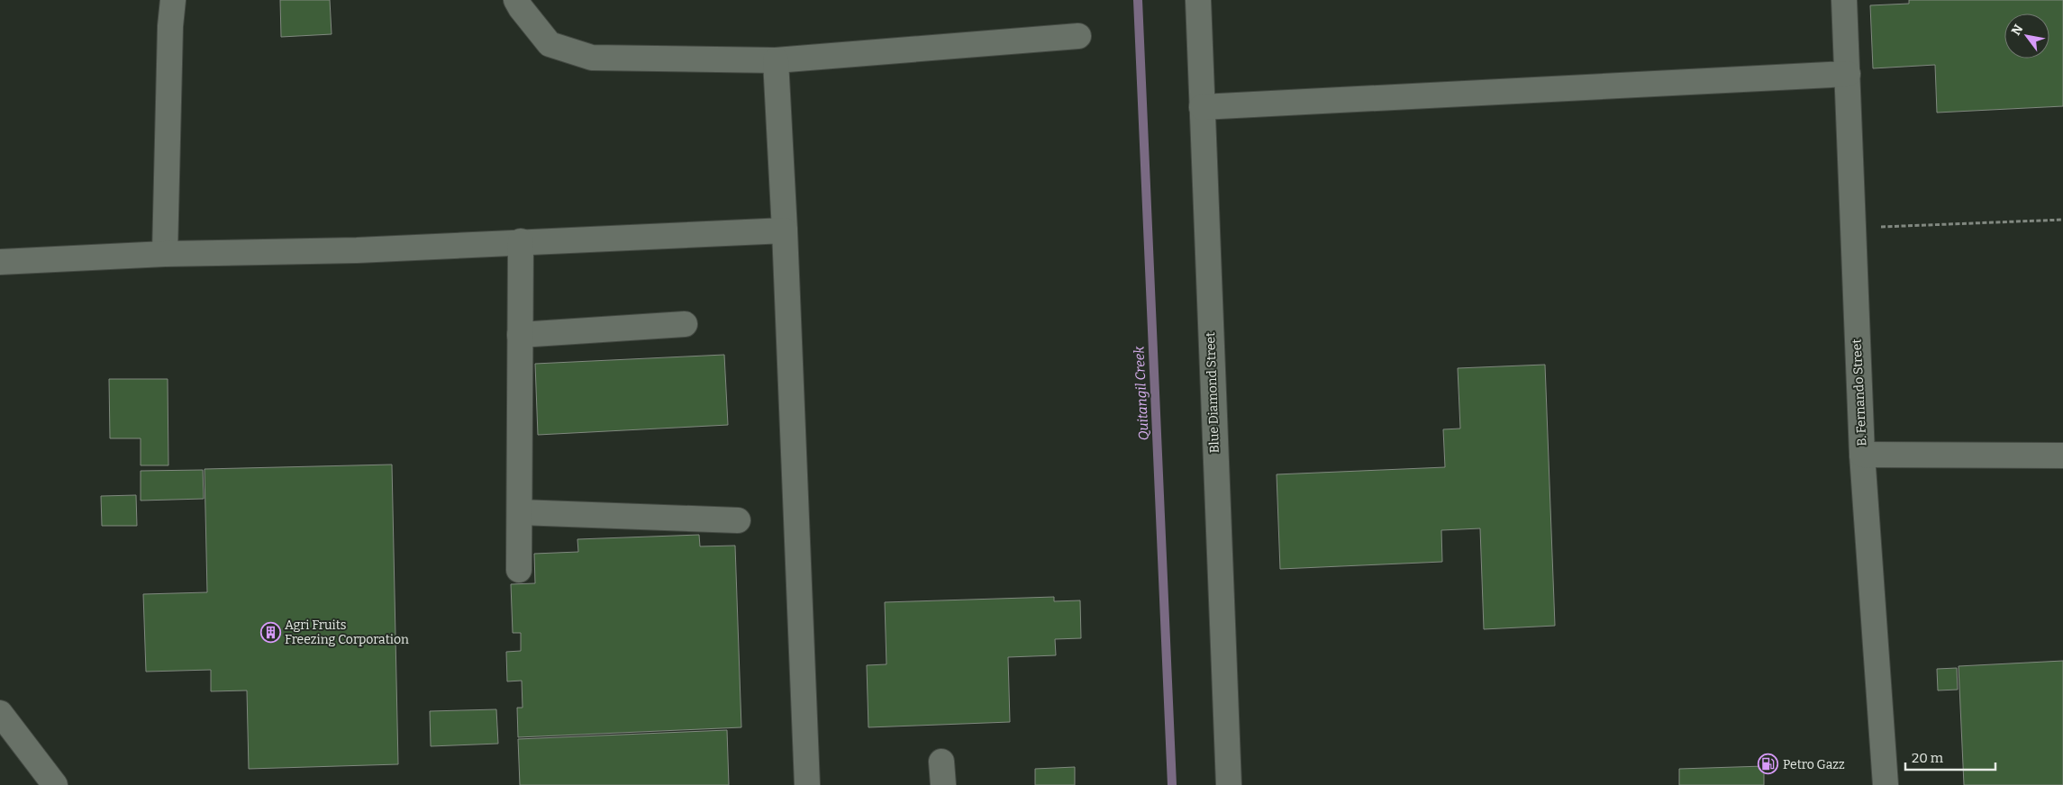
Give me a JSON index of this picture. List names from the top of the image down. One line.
{"streets":{"street":["Blue Diamond Street","B. Fernando Street"]},"water":["Quitangil Creek"],"places":{"building":["Agri Fruits Freezing Corporation"],"fuel station":["Petro Gazz"]},"scale_bar":"20 m","north":"top left"}
